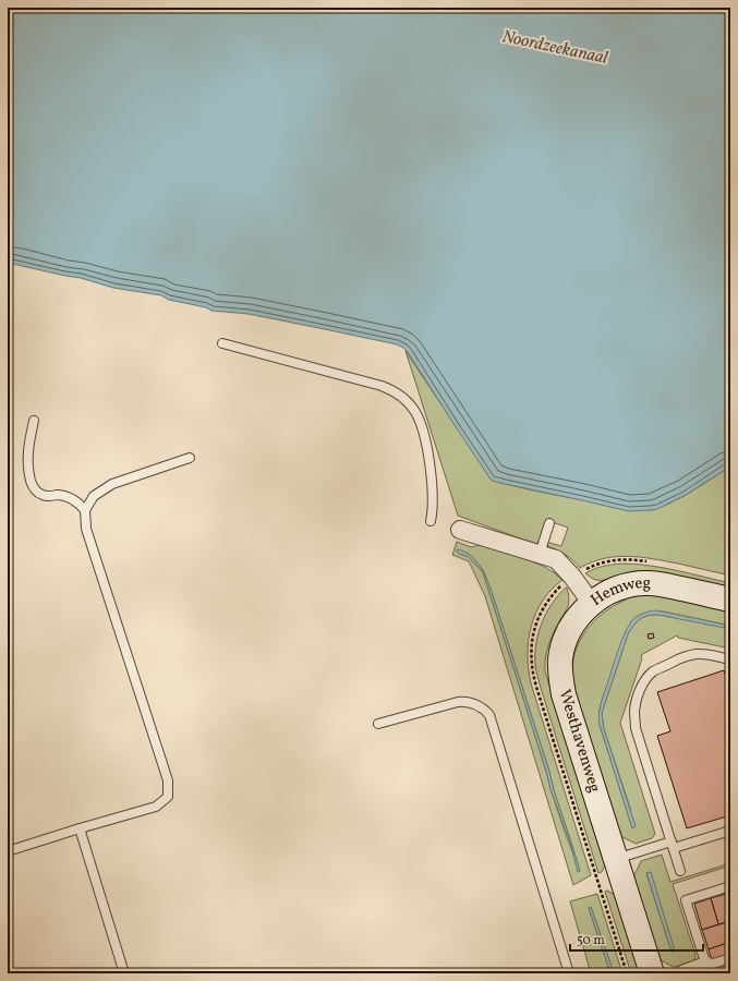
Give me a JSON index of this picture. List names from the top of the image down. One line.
{"streets":{"street":["Hemweg","Westhavenweg"]},"crossings":[["Hemweg","Westhavenweg"]],"water":["Noordzeekanaal"],"scale_bar":"50 m"}
